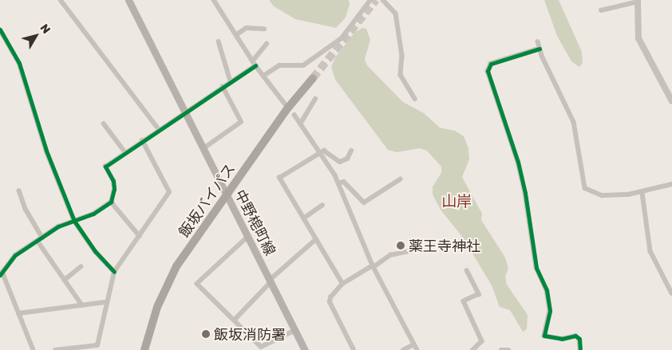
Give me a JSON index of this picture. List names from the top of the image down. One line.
{"streets":{"highway":["飯坂バイパス"],"main road":["中野梍町線"]},"crossings":[["飯坂バイパス","中野梍町線"]],"districts":["山岸"],"places":["薬王寺神社","飯坂消防署"],"north":"top right"}
